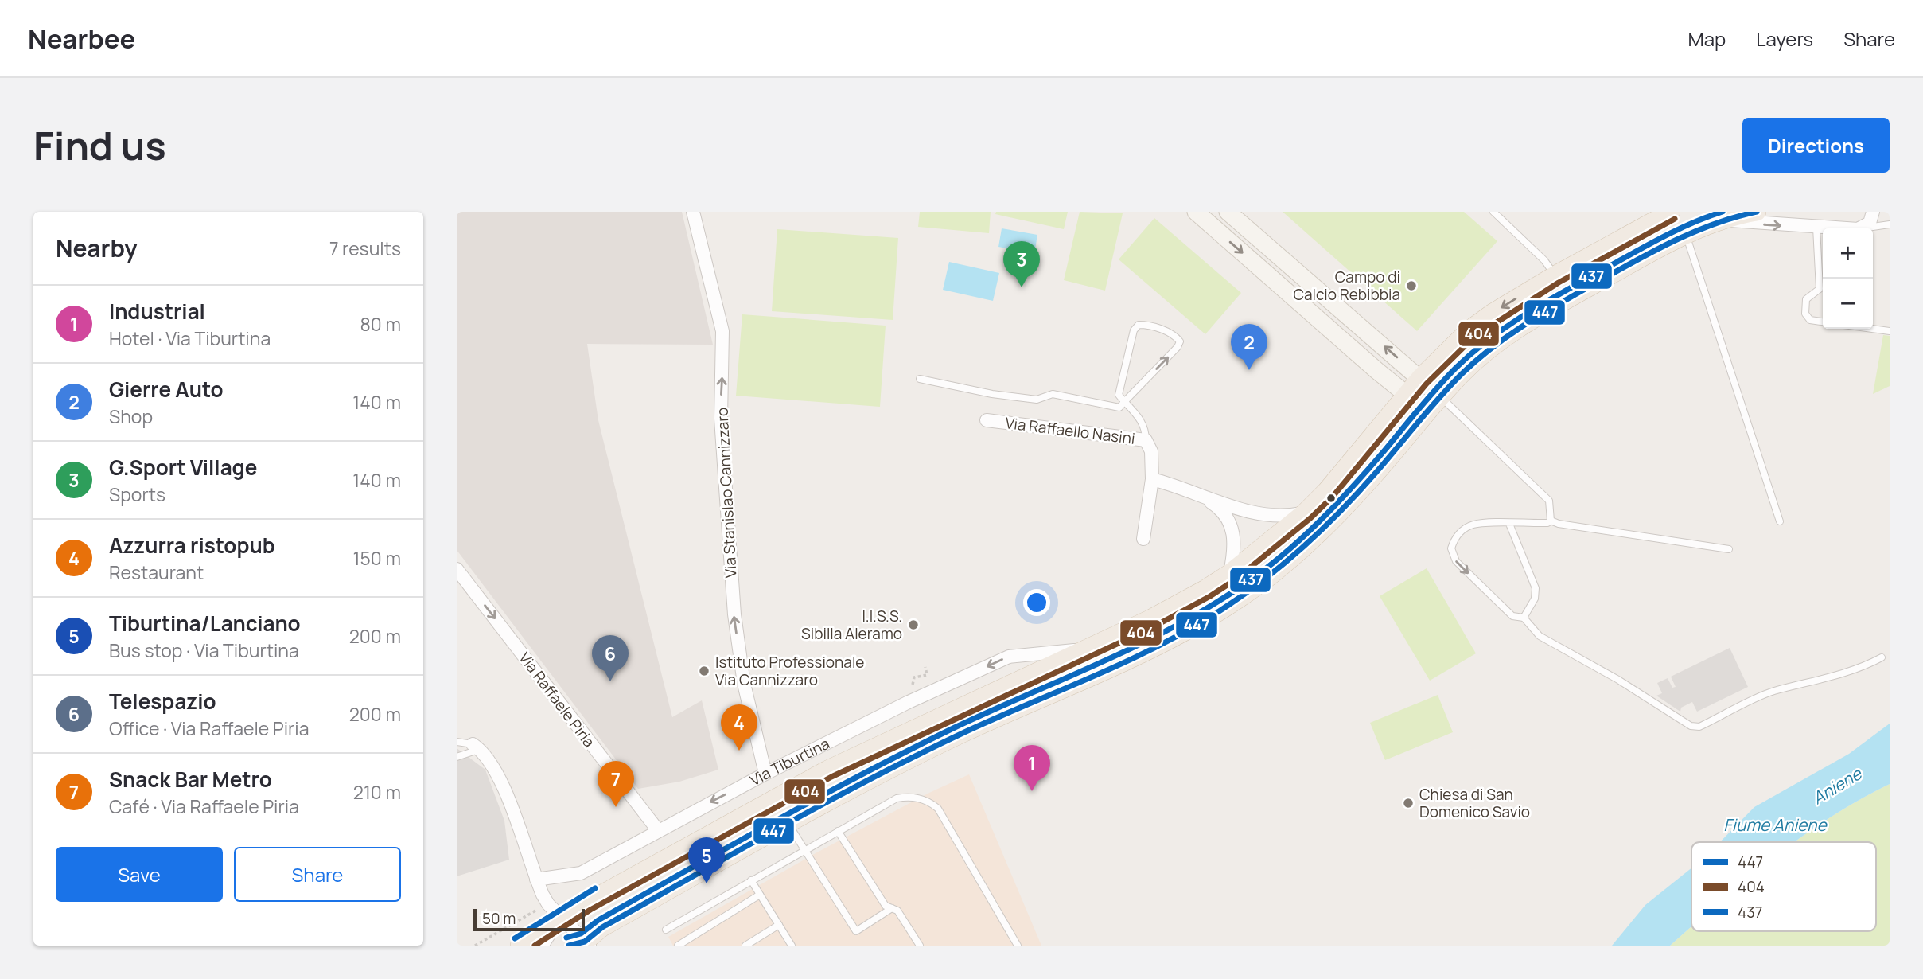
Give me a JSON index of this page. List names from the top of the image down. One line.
{"streets":{"main road":["Via Tiburtina"],"street":["Via Raffaello Nasini","Via Stanislao Cannizzaro","Via Raffaele Piria"]},"crossings":[["Via Stanislao Cannizzaro","Via Tiburtina"],["Via Raffaele Piria","Via Tiburtina"]],"one_way":["Via Stanislao Cannizzaro"],"water":["Aniene","Fiume Aniene"],"places":["Campo di Calcio Rebibbia","I.I.S.S. Sibilla Aleramo","Istituto Professionale Via Cannizzaro","Chiesa di San Domenico Savio"],"lines":["transit line 447","transit line 437","transit line 404"],"legend":["447","404","437"],"scale_bar":"50 m","page":{"header":"Nearbee","nav":["Map","Layers","Share"],"buttons":["Directions",["Save","Share"]],"title":"Find us","heading":["Nearby","7 results"],"map_buttons":["+","−"],"pins":["3","2","6","4","1","7","5"],"list":[{"mark":"1","name":"Industrial","note":"Hotel · Via Tiburtina","value":"80 m"},{"mark":"2","name":"Gierre Auto","note":"Shop","value":"140 m"},{"mark":"3","name":"G.Sport Village","note":"Sports","value":"140 m"},{"mark":"4","name":"Azzurra ristopub","note":"Restaurant","value":"150 m"},{"mark":"5","name":"Tiburtina/Lanciano","note":"Bus stop · Via Tiburtina","value":"200 m"},{"mark":"6","name":"Telespazio","note":"Office · Via Raffaele Piria","value":"200 m"},{"mark":"7","name":"Snack Bar Metro","note":"Café · Via Raffaele Piria","value":"210 m"}],"scale":"50 m"}}
